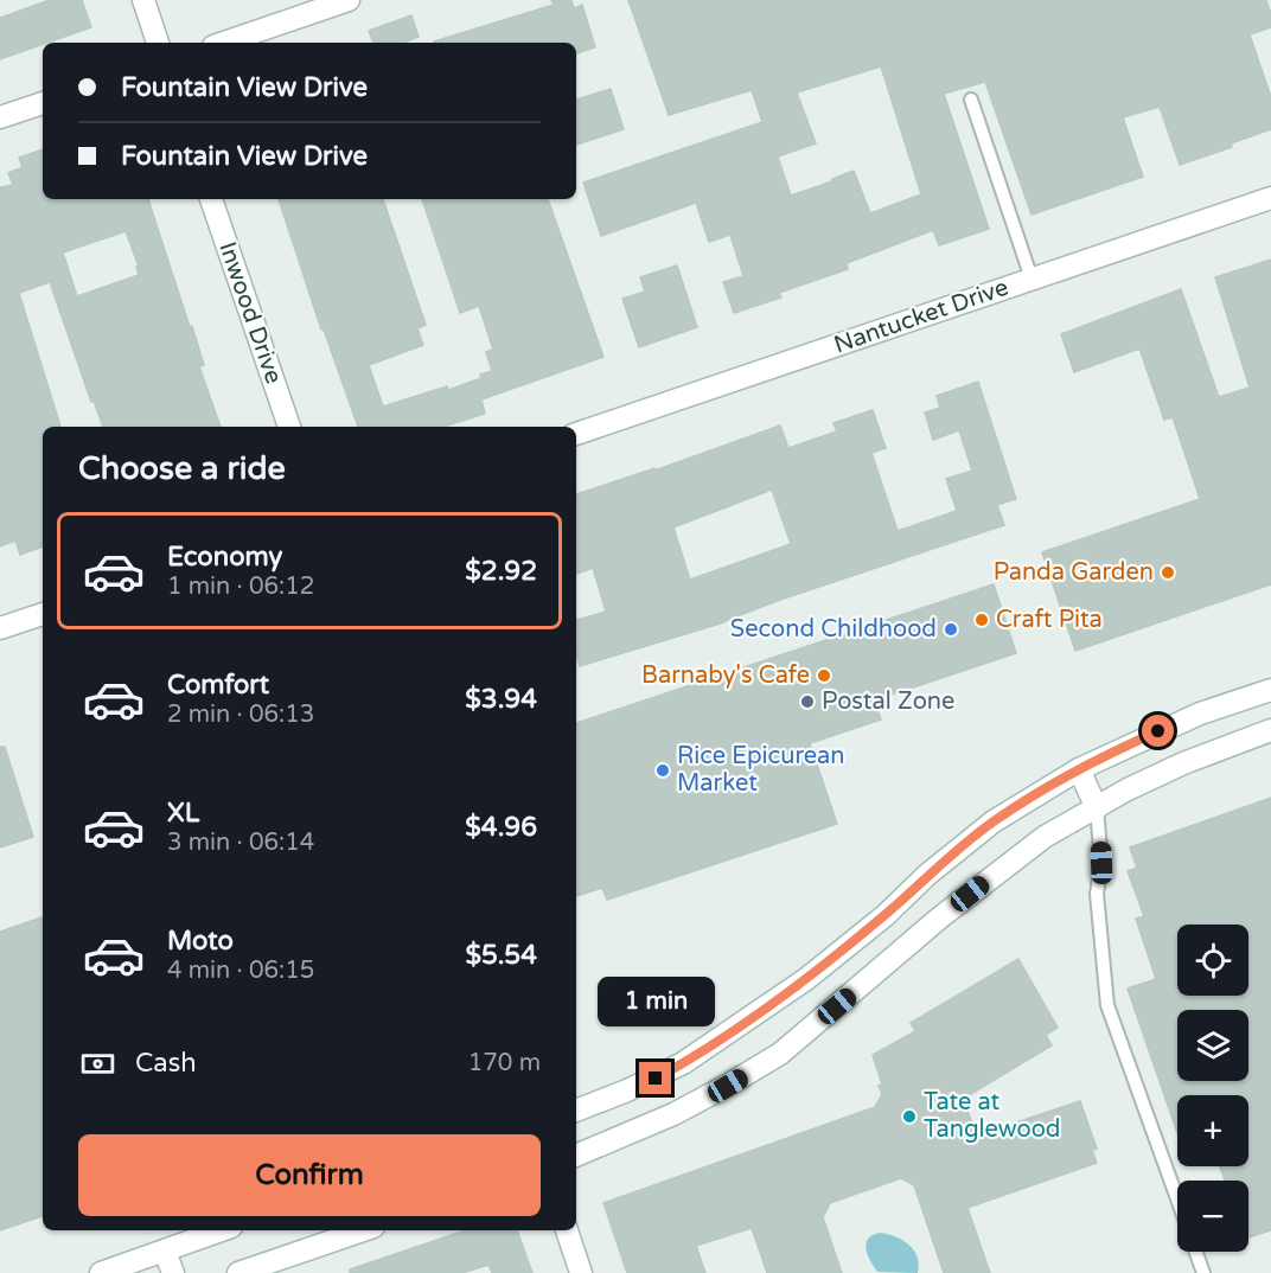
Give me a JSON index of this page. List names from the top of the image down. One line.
{"streets":{"main road":["Inwood Drive","Nantucket Drive"]},"places":["Panda Garden","Craft Pita","Second Childhood","Barnaby's Cafe","Postal Zone","Rice Epicurean Market","Tate at Tanglewood"],"page":{"banner":["Fountain View Drive","Fountain View Drive"],"heading":"Choose a ride","list":[{"name":"Economy","note":"1 min · 06:12","value":"$2.92"},{"name":"Comfort","note":"2 min · 06:13","value":"$3.94"},{"name":"XL","note":"3 min · 06:14","value":"$4.96"},{"name":"Moto","note":"4 min · 06:15","value":"$5.54"}],"map_buttons":["+","−"],"bubble":"1 min","pay":["Cash","170 m"],"buttons":"Confirm"}}
